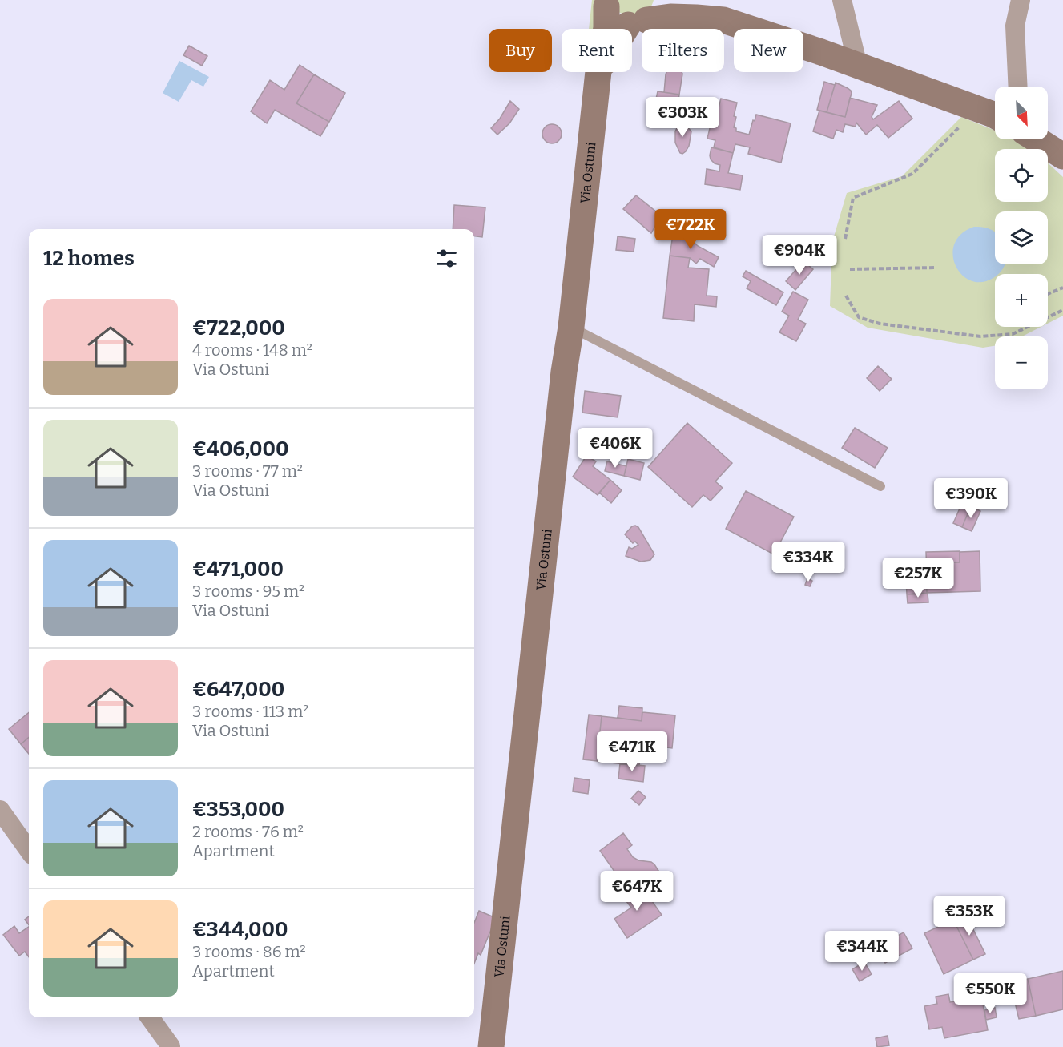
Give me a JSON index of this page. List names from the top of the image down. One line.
{"streets":{"main road":["Via Ostuni"]},"north":"bottom right","page":{"chip":["Buy","Rent","Filters","New"],"map_buttons":["+","−"],"price":["€303K","€722K","€904K","€406K","€390K","€334K","€257K","€471K","€647K","€353K","€344K","€550K"],"heading":"12 homes","list":[{"name":"€722,000","note":"4 rooms · 148 m² · Via Ostuni"},{"name":"€406,000","note":"3 rooms · 77 m² · Via Ostuni"},{"name":"€471,000","note":"3 rooms · 95 m² · Via Ostuni"},{"name":"€647,000","note":"3 rooms · 113 m² · Via Ostuni"},{"name":"€353,000","note":"2 rooms · 76 m² · Apartment"},{"name":"€344,000","note":"3 rooms · 86 m² · Apartment"}]}}
